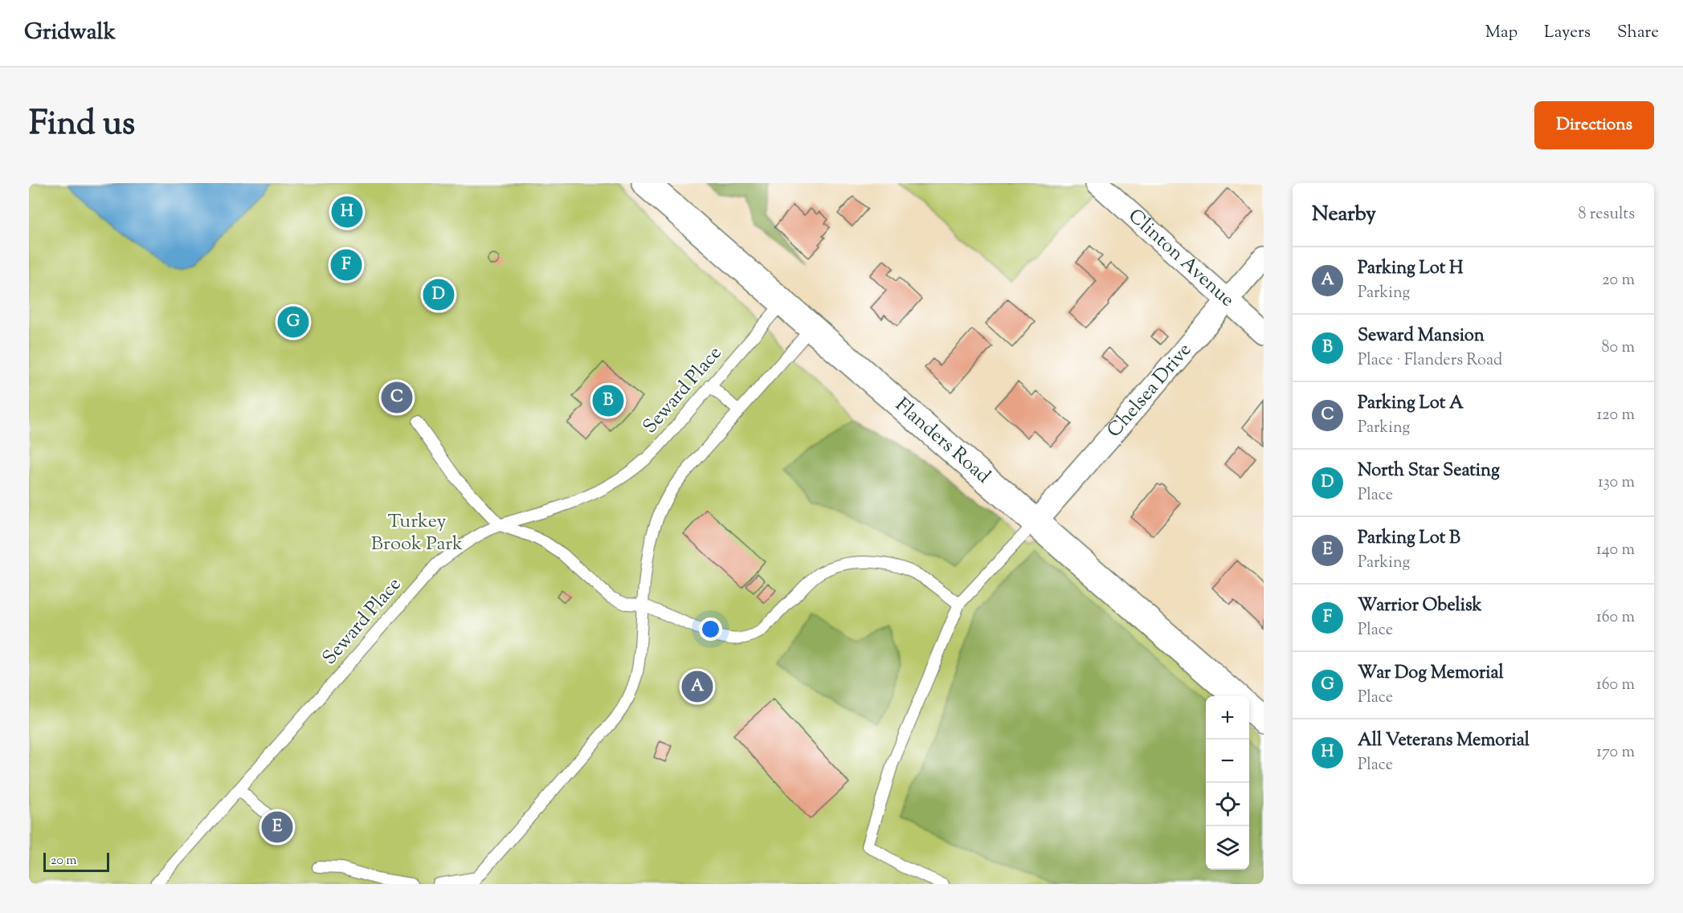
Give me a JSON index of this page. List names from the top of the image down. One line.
{"streets":{"main road":["Flanders Road"],"street":["Clinton Avenue","Chelsea Drive"],"lane":["Seward Place"]},"crossings":[["Clinton Avenue","Chelsea Drive"],["Seward Place","Flanders Road"],["Chelsea Drive","Flanders Road"]],"parks":["Turkey Brook Park"],"scale_bar":"20 m","page":{"header":"Gridwalk","nav":["Map","Layers","Share"],"title":"Find us","buttons":"Directions","heading":["Nearby","8 results"],"pins":["H","F","D","G","C","B","A","E"],"list":[{"mark":"A","name":"Parking Lot H","note":"Parking","value":"20 m"},{"mark":"B","name":"Seward Mansion","note":"Place · Flanders Road","value":"80 m"},{"mark":"C","name":"Parking Lot A","note":"Parking","value":"120 m"},{"mark":"D","name":"North Star Seating","note":"Place","value":"130 m"},{"mark":"E","name":"Parking Lot B","note":"Parking","value":"140 m"},{"mark":"F","name":"Warrior Obelisk","note":"Place","value":"160 m"},{"mark":"G","name":"War Dog Memorial","note":"Place","value":"160 m"},{"mark":"H","name":"All Veterans Memorial","note":"Place","value":"170 m"}],"map_buttons":["+","−"],"scale":"20 m"}}
